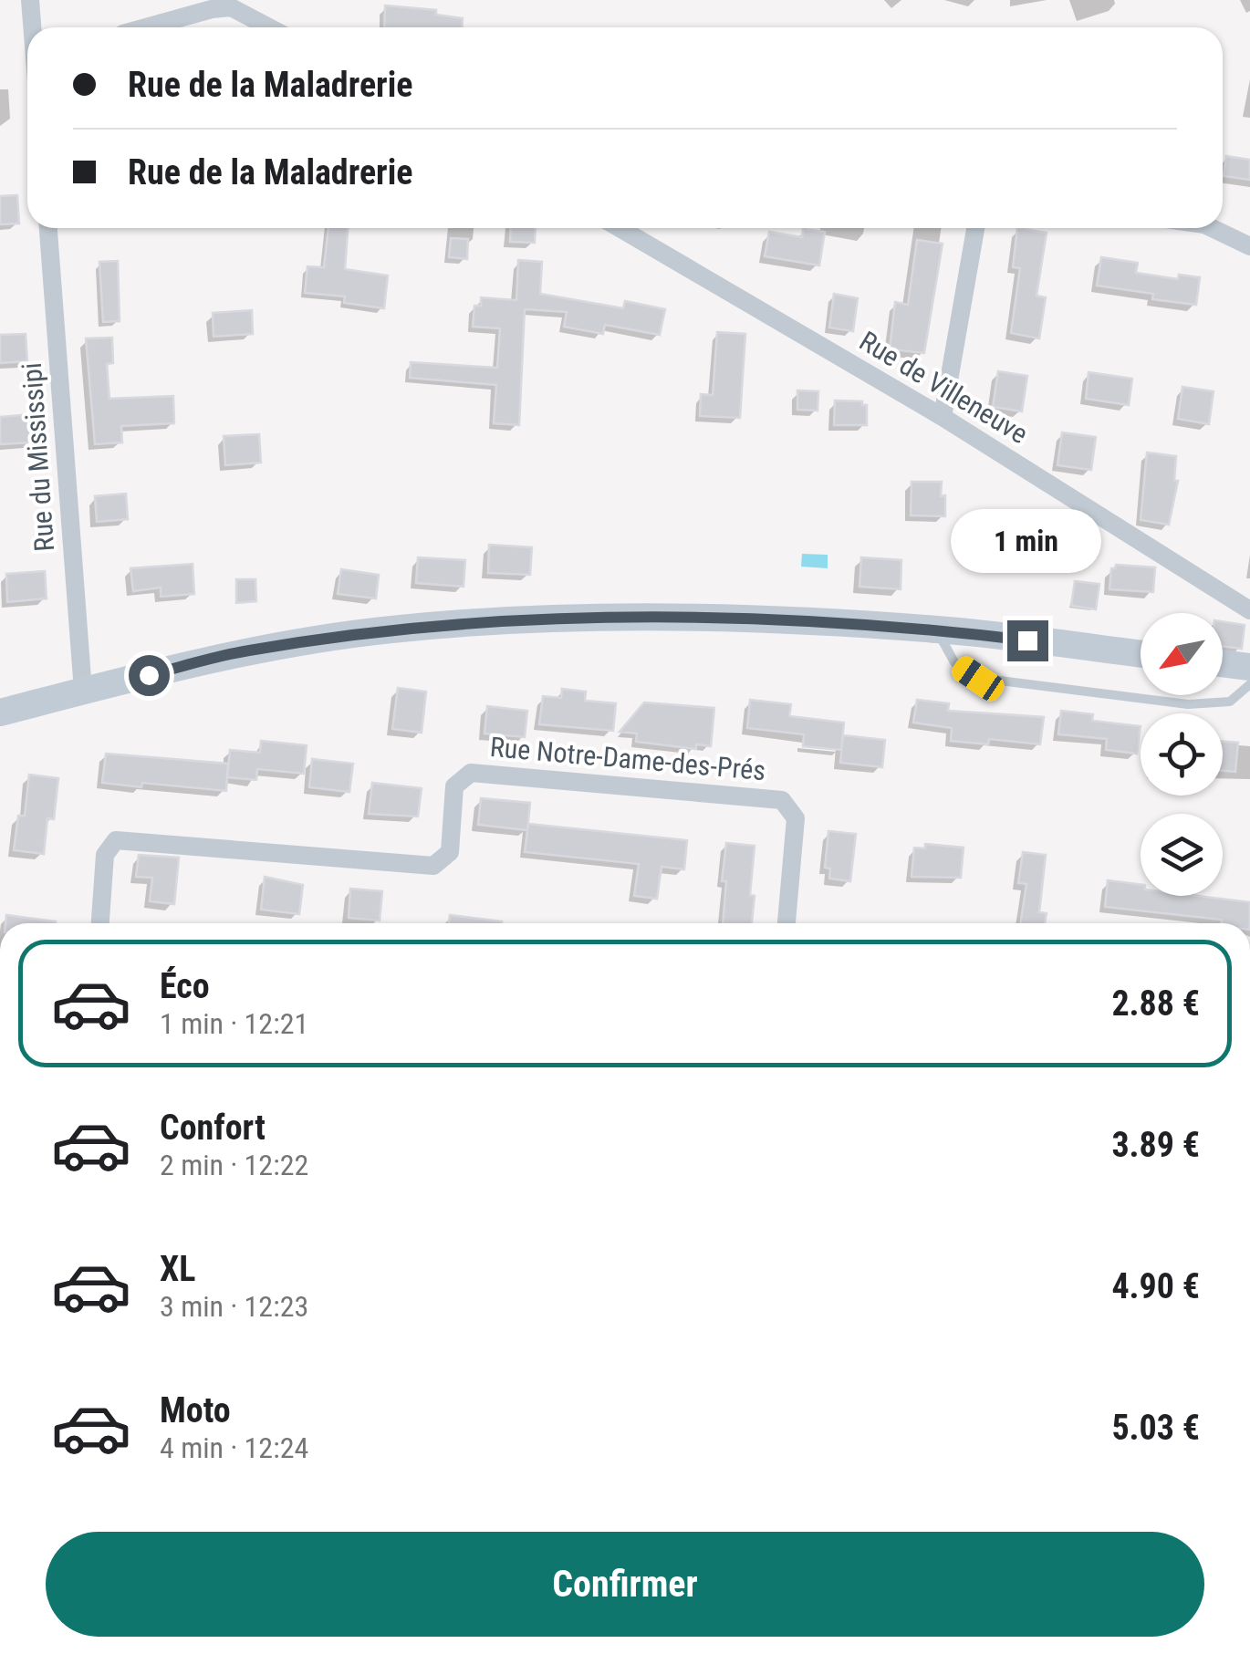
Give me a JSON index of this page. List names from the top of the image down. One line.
{"streets":{"street":["Rue de Villeneuve","Rue du Mississipi","Rue Notre-Dame-des-Prés"]},"north":"bottom left","page":{"banner":["Rue de la Maladrerie","Rue de la Maladrerie"],"bubble":"1 min","list":[{"name":"Éco","note":"1 min · 12:21","value":"2.88 €"},{"name":"Confort","note":"2 min · 12:22","value":"3.89 €"},{"name":"XL","note":"3 min · 12:23","value":"4.90 €"},{"name":"Moto","note":"4 min · 12:24","value":"5.03 €"}],"buttons":"Confirmer"}}
